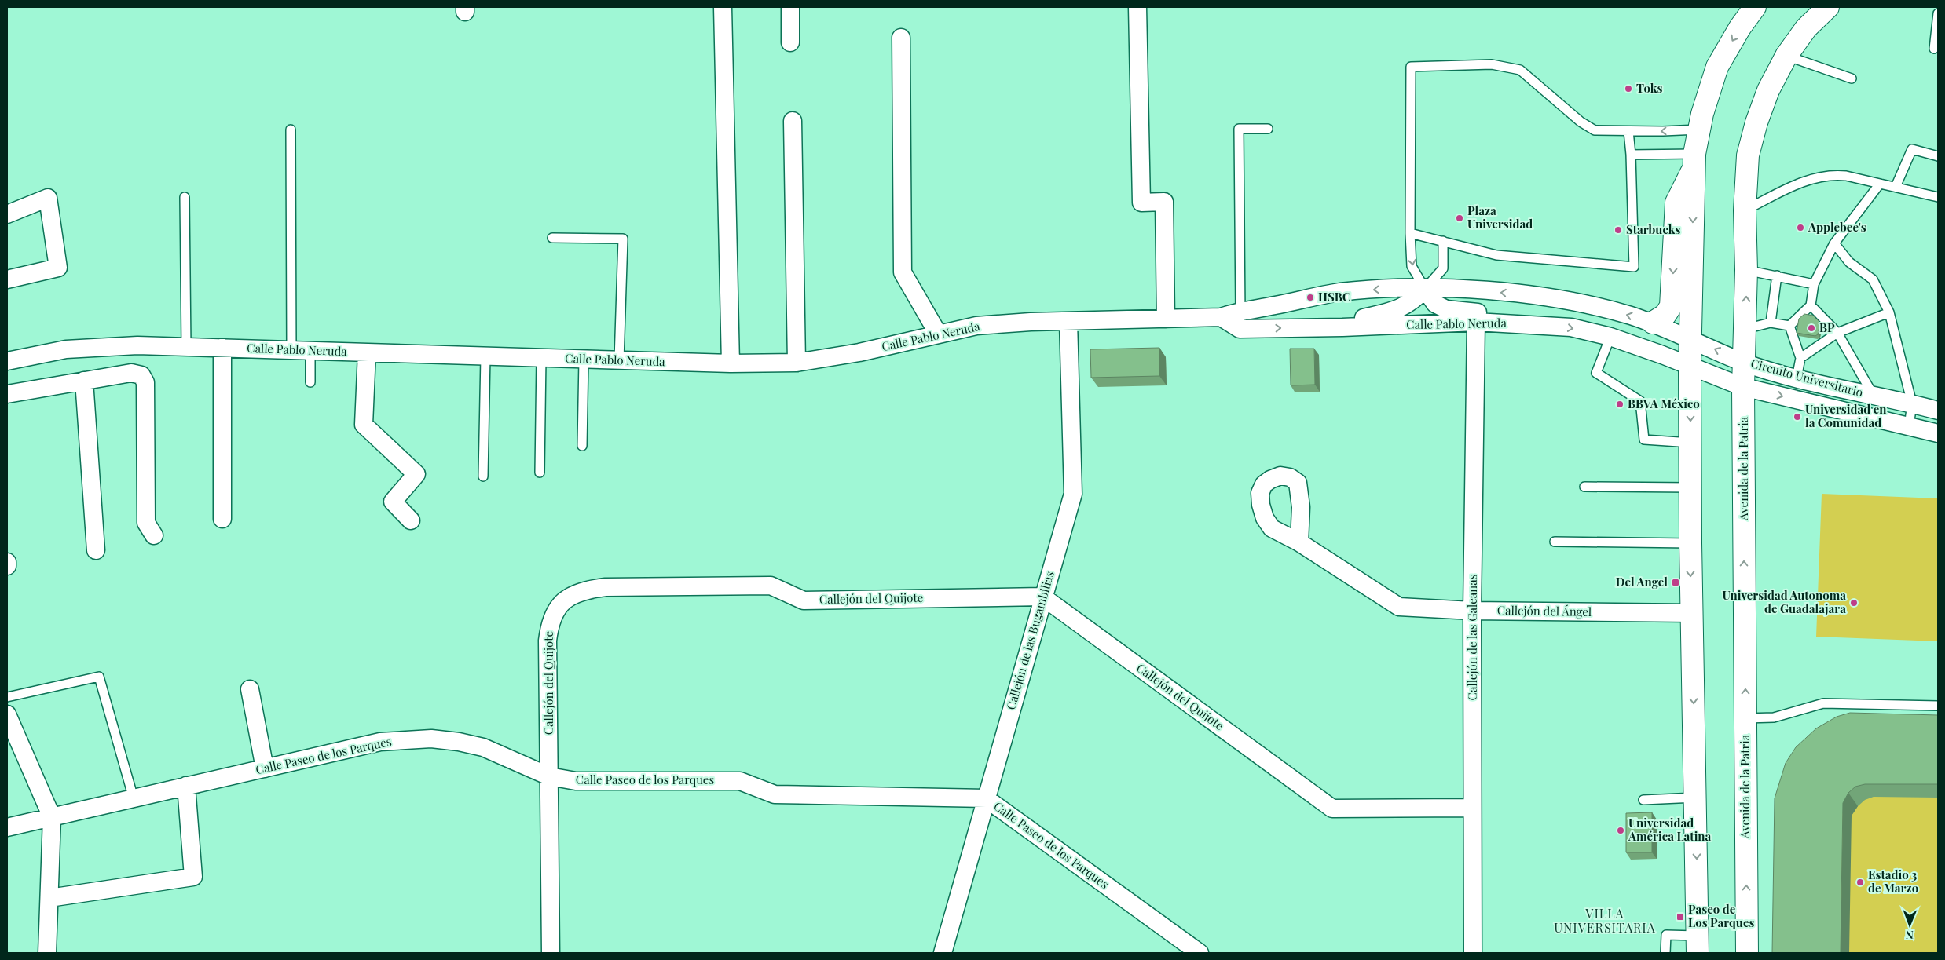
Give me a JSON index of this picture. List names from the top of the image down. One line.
{"streets":{"main road":["Avenida de la Patria"],"street":["Calle Pablo Neruda","Circuito Universitario","Callejón del Quijote","Callejón del Ángel","Callejón de las Galeanas","Callejón de las Bugambilias","Calle Paseo de los Parques"]},"crossings":[["Calle Pablo Neruda","Circuito Universitario"],["Calle Pablo Neruda","Callejón de las Galeanas"],["Calle Pablo Neruda","Callejón de las Bugambilias"],["Circuito Universitario","Avenida de la Patria"],["Callejón del Quijote","Callejón de las Galeanas"],["Callejón del Quijote","Callejón de las Bugambilias"],["Callejón del Quijote","Calle Paseo de los Parques"],["Callejón del Ángel","Callejón de las Galeanas"],["Callejón de las Bugambilias","Calle Paseo de los Parques"]],"districts":["VILLA UNIVERSITARIA"],"places":{"other":["Toks","Plaza Universidad","Applebee's","Starbucks","HSBC","BP","BBVA México","Universidad en la Comunidad","Universidad Autonoma de Guadalajara","Universidad América Latina","Estadio 3 de Marzo"],"transit":["Del Angel","Paseo de Los Parques"]},"north":"bottom"}
